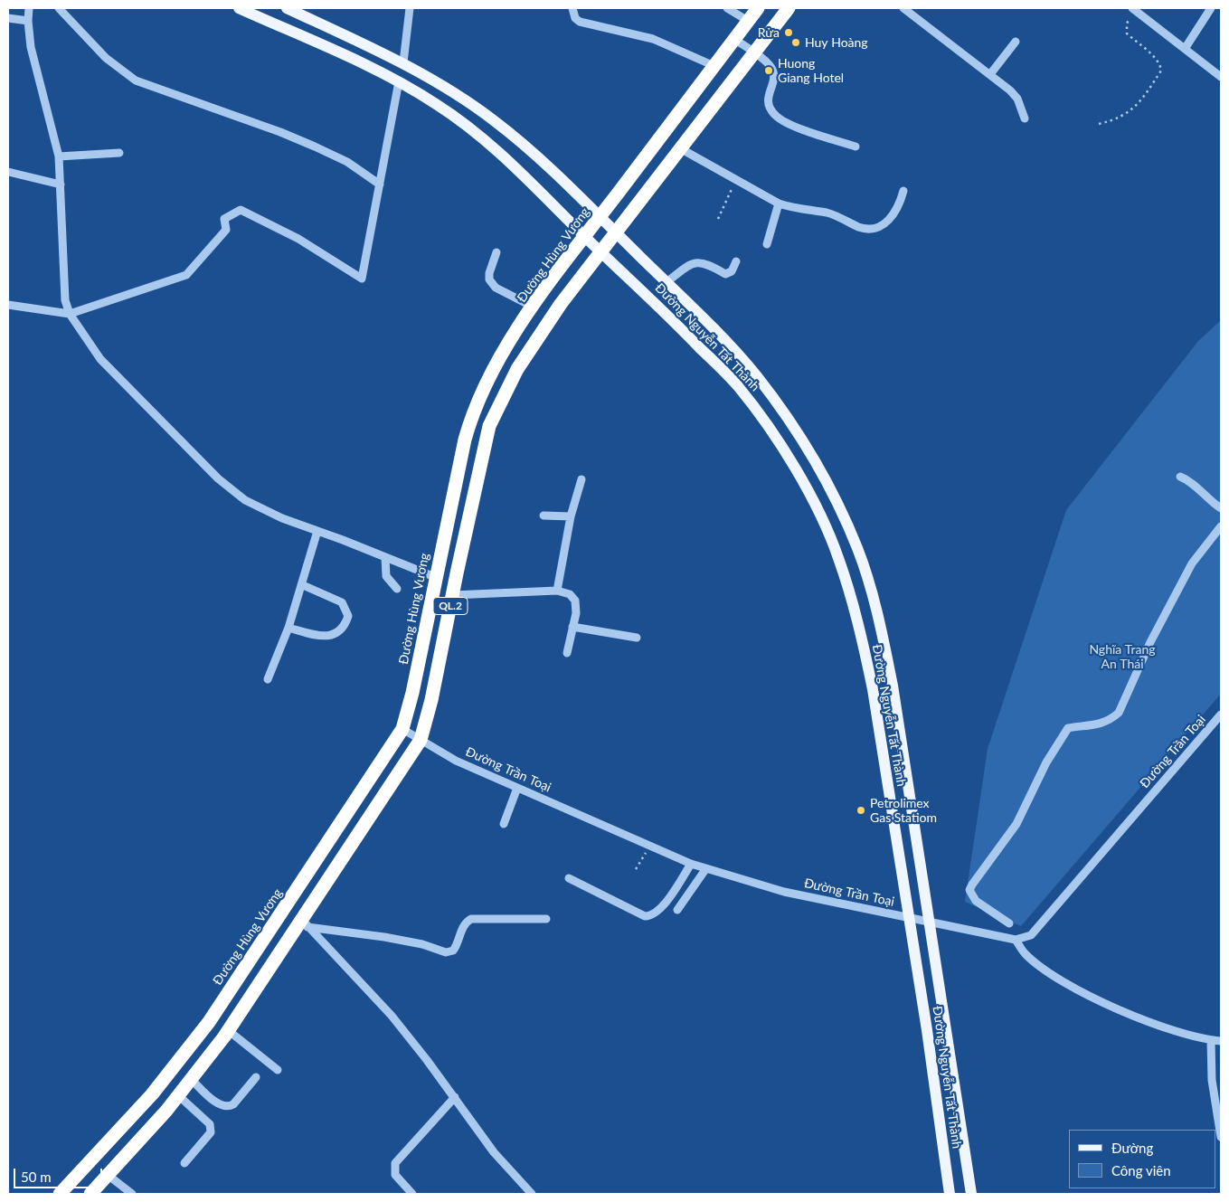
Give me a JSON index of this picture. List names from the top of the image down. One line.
{"streets":{"highway":["Đường Hùng Vương","QL.2"],"main road":["Đường Nguyễn Tất Thành"],"street":["Đường Trần Toại"]},"crossings":[["Đường Hùng Vương","Đường Nguyễn Tất Thành"],["Đường Hùng Vương","Đường Trần Toại"],["Đường Nguyễn Tất Thành","QL.2"],["Đường Nguyễn Tất Thành","Đường Trần Toại"],["QL.2","Đường Trần Toại"]],"parks":["Nghĩa Trang An Thái"],"places":["Rửa","Huy Hoàng","Huong Giang Hotel","Petrolimex Gas Statiom"],"legend":["Đường","Công viên"],"scale_bar":"50 m"}
